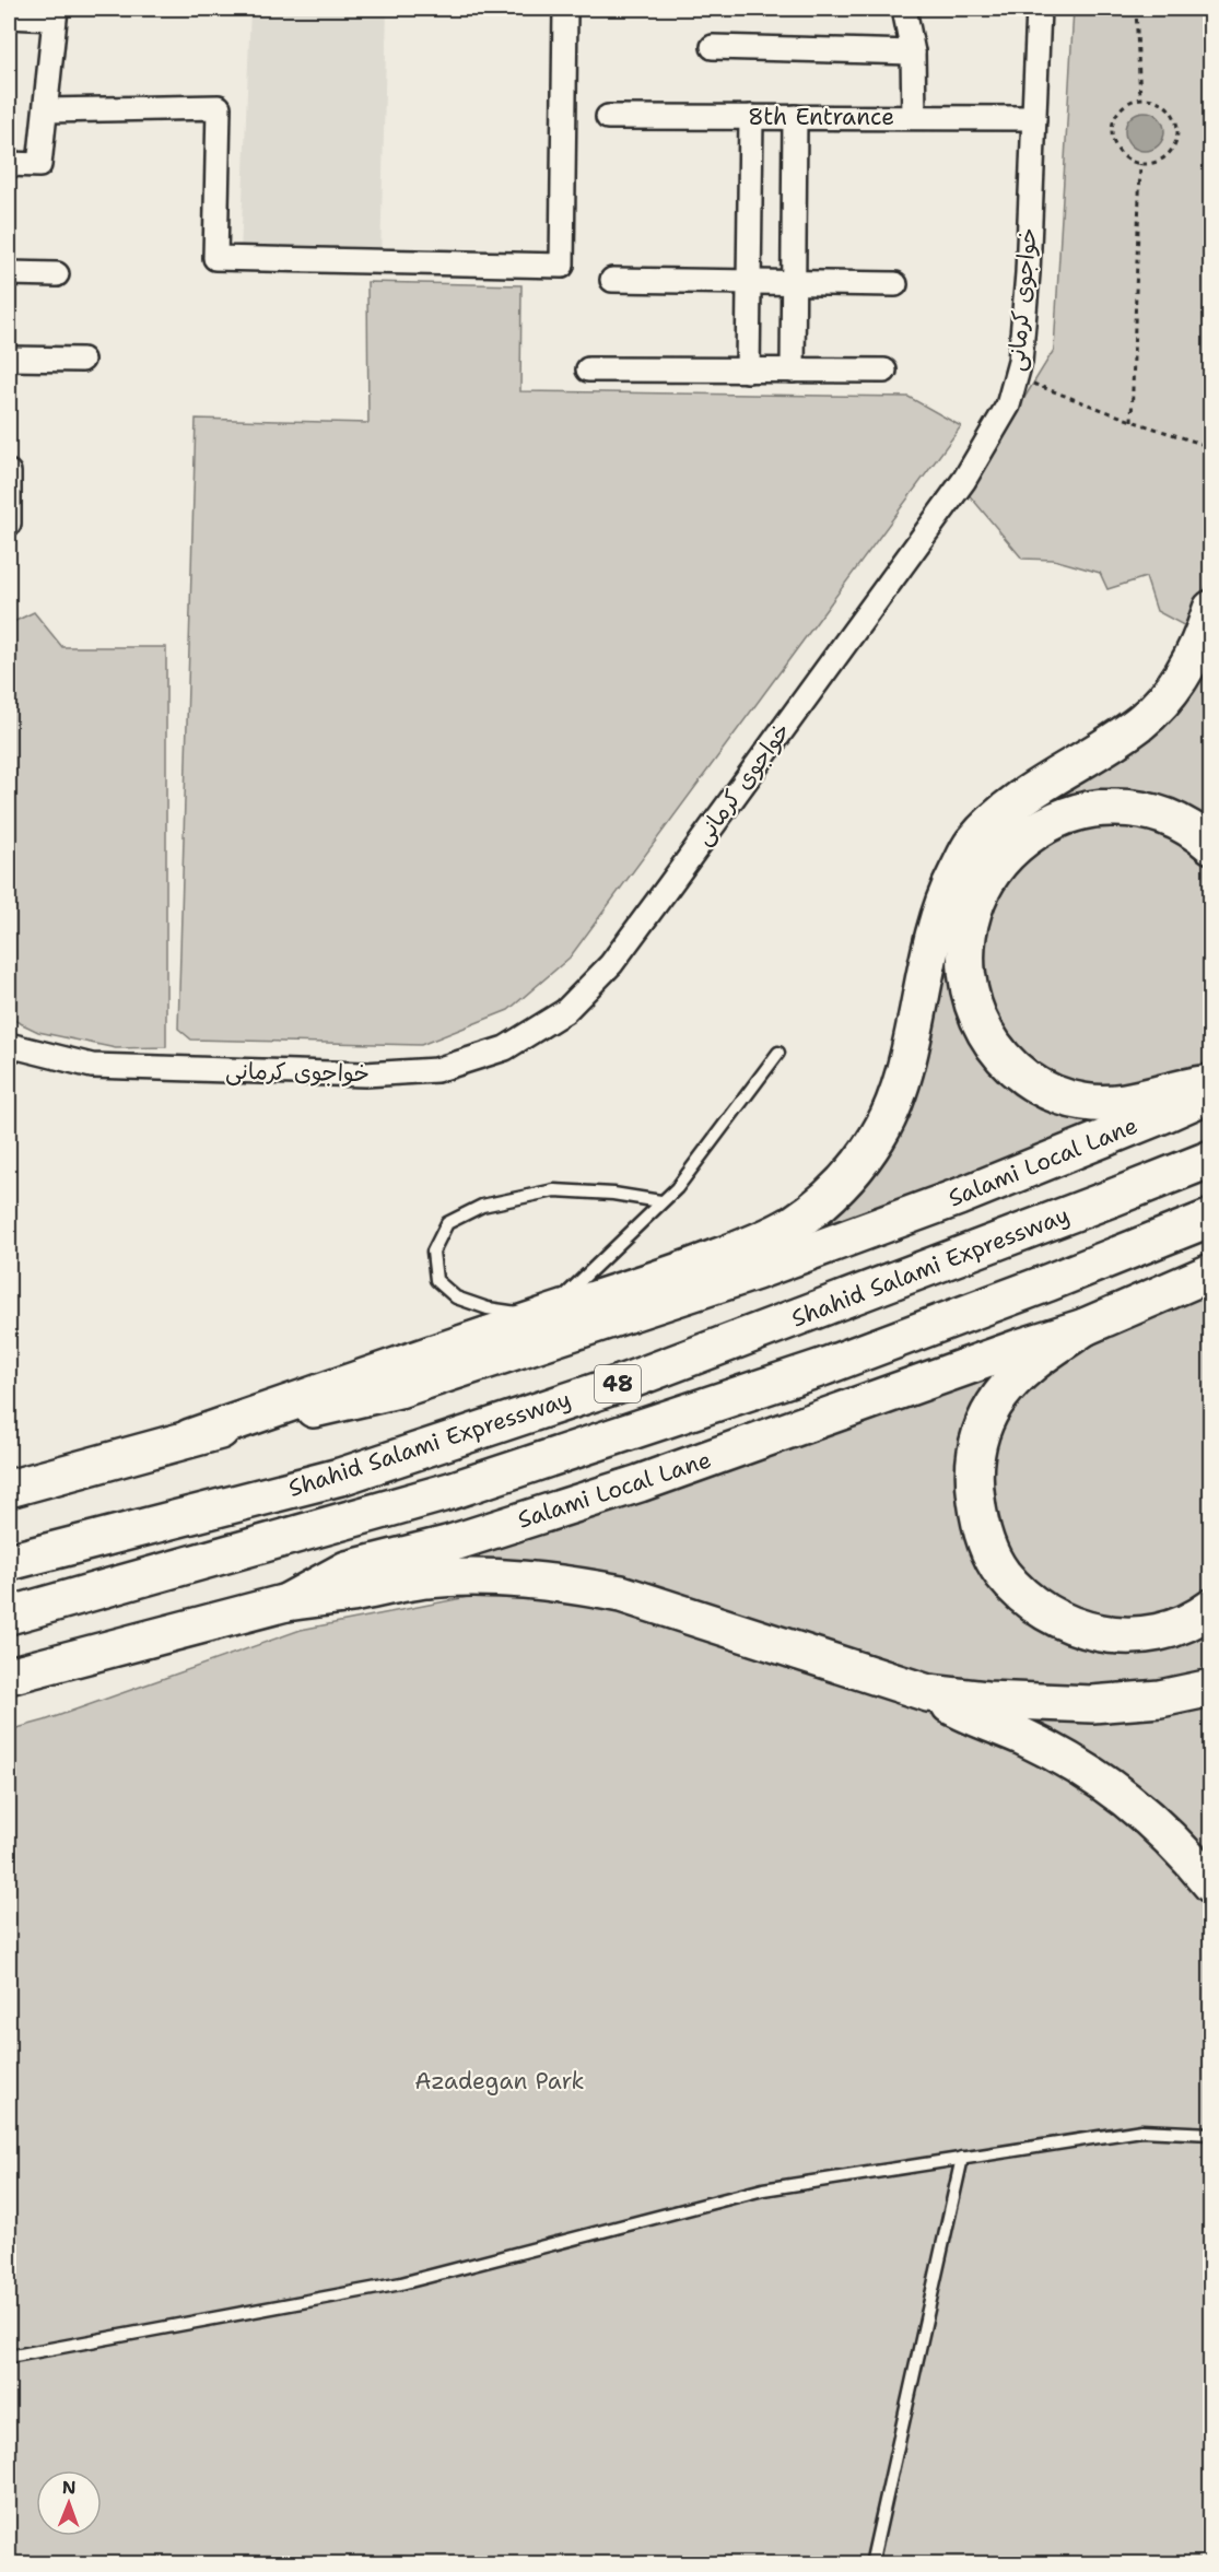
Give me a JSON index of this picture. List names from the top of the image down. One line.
{"streets":{"main road":["Salami Local Lane","Shahid Salami Expressway","48"],"street":["8th Entrance","خواجوی کرمانی"]},"crossings":[["8th Entrance","خواجوی کرمانی"]],"parks":["Azadegan Park"],"north":"top"}
